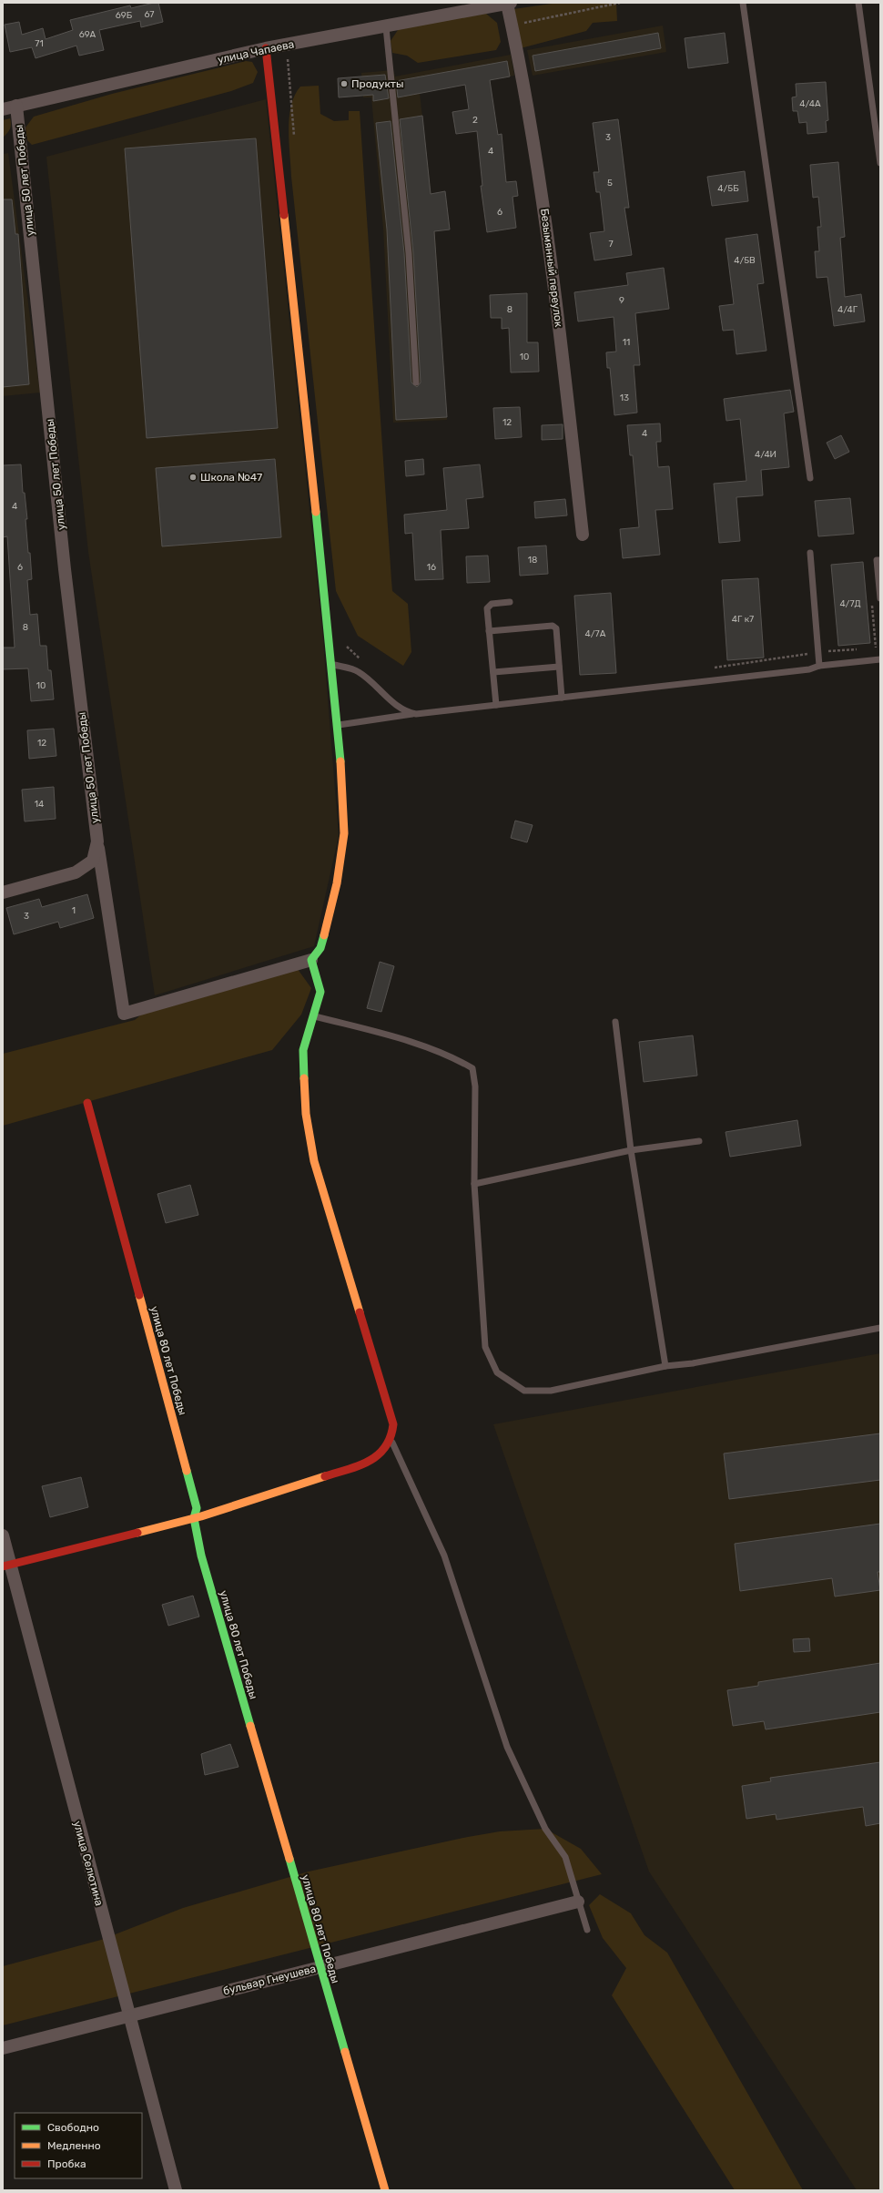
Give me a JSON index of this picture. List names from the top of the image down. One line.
{"streets":{"street":["улица Чапаева","улица 50 лет Победы","Безымянный переулок","улица 80 лет Победы","улица Селютина","бульвар Гнеушева"]},"crossings":[["улица Чапаева","улица 50 лет Победы"],["улица Чапаева","Безымянный переулок"],["улица 80 лет Победы","бульвар Гнеушева"],["улица Селютина","бульвар Гнеушева"]],"places":["Продукты","Школа №47"],"house_numbers":["67","69Б","69А","71","4/4А","2","3","4","5","4/5Б","6","7","4/5В","9","8","4/4Г","11","10","13","12","4","4/4И","4","18","6","16","4/7Д","4Г к7","8","4/7А","10","12","14","1","3"],"legend":["Свободно","Медленно","Пробка"]}
